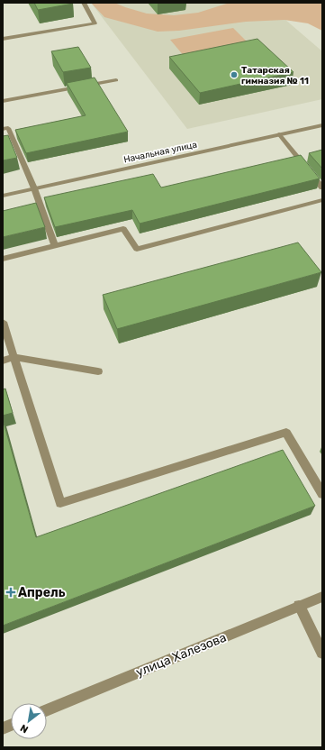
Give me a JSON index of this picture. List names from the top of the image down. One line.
{"streets":{"street":["Начальная улица","улица Халезова"]},"places":{"other":["Татарская гимназия № 11"],"health":["Апрель"]},"north":"bottom left"}
